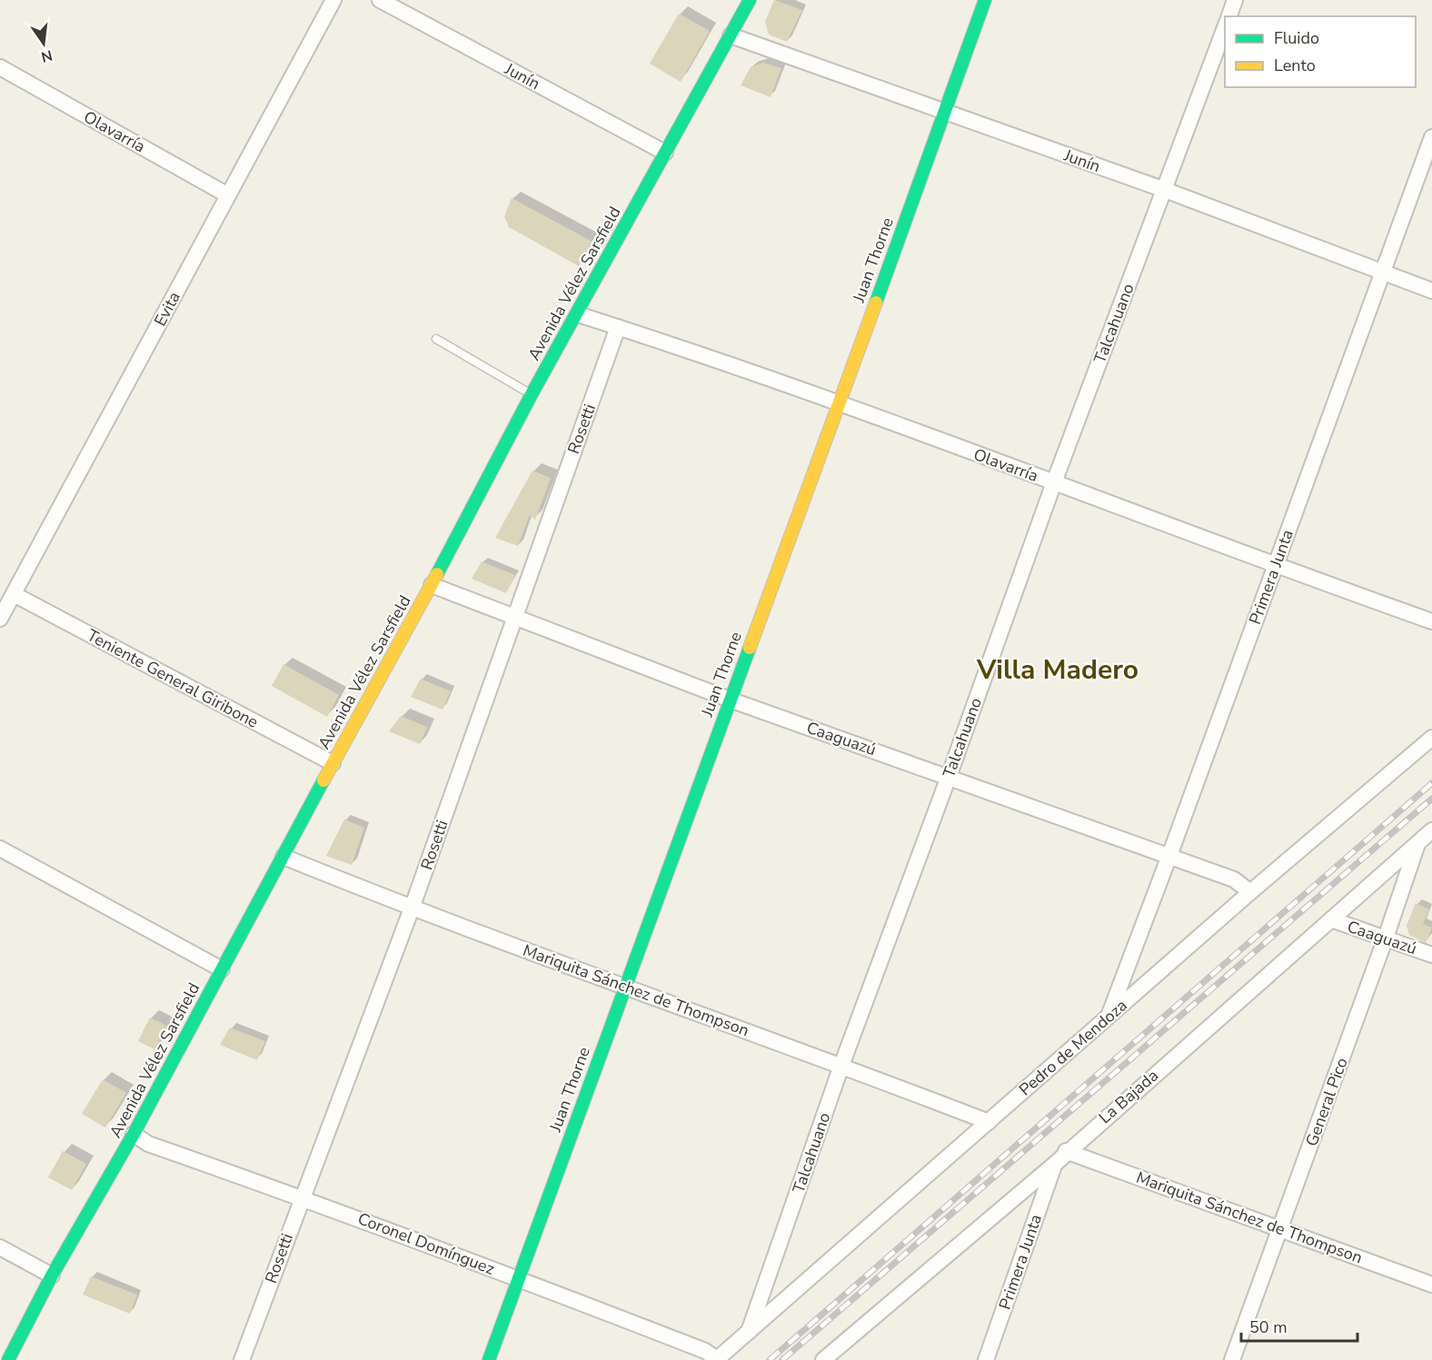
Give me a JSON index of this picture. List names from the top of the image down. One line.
{"streets":{"main road":["Juan Thorne","Avenida Vélez Sarsfield"],"street":["Junín","Olavarría","Evita","Talcahuano","Rosetti","Primera Junta","Teniente General Giribone","Caaguazú","Mariquita Sánchez de Thompson","Pedro de Mendoza","La Bajada","General Pico","Coronel Domínguez"]},"crossings":[["Junín","Juan Thorne"],["Junín","Avenida Vélez Sarsfield"],["Junín","Talcahuano"],["Junín","Primera Junta"],["Olavarría","Juan Thorne"],["Olavarría","Avenida Vélez Sarsfield"],["Olavarría","Evita"],["Olavarría","Talcahuano"],["Olavarría","Rosetti"],["Olavarría","Primera Junta"],["Juan Thorne","Caaguazú"],["Juan Thorne","Mariquita Sánchez de Thompson"],["Juan Thorne","Coronel Domínguez"],["Avenida Vélez Sarsfield","Teniente General Giribone"],["Avenida Vélez Sarsfield","Caaguazú"],["Avenida Vélez Sarsfield","Mariquita Sánchez de Thompson"],["Avenida Vélez Sarsfield","Coronel Domínguez"],["Evita","Teniente General Giribone"],["Talcahuano","Caaguazú"],["Talcahuano","Mariquita Sánchez de Thompson"],["Talcahuano","Pedro de Mendoza"],["Rosetti","Caaguazú"],["Rosetti","Mariquita Sánchez de Thompson"],["Rosetti","Coronel Domínguez"],["Primera Junta","Caaguazú"],["Primera Junta","Pedro de Mendoza"],["Primera Junta","La Bajada"],["Caaguazú","Pedro de Mendoza"],["Caaguazú","La Bajada"],["Caaguazú","General Pico"],["Mariquita Sánchez de Thompson","Pedro de Mendoza"],["Mariquita Sánchez de Thompson","La Bajada"],["Mariquita Sánchez de Thompson","General Pico"],["Pedro de Mendoza","Coronel Domínguez"],["La Bajada","General Pico"]],"districts":["Villa Madero"],"legend":["Fluido","Lento"],"scale_bar":"50 m","north":"bottom"}
